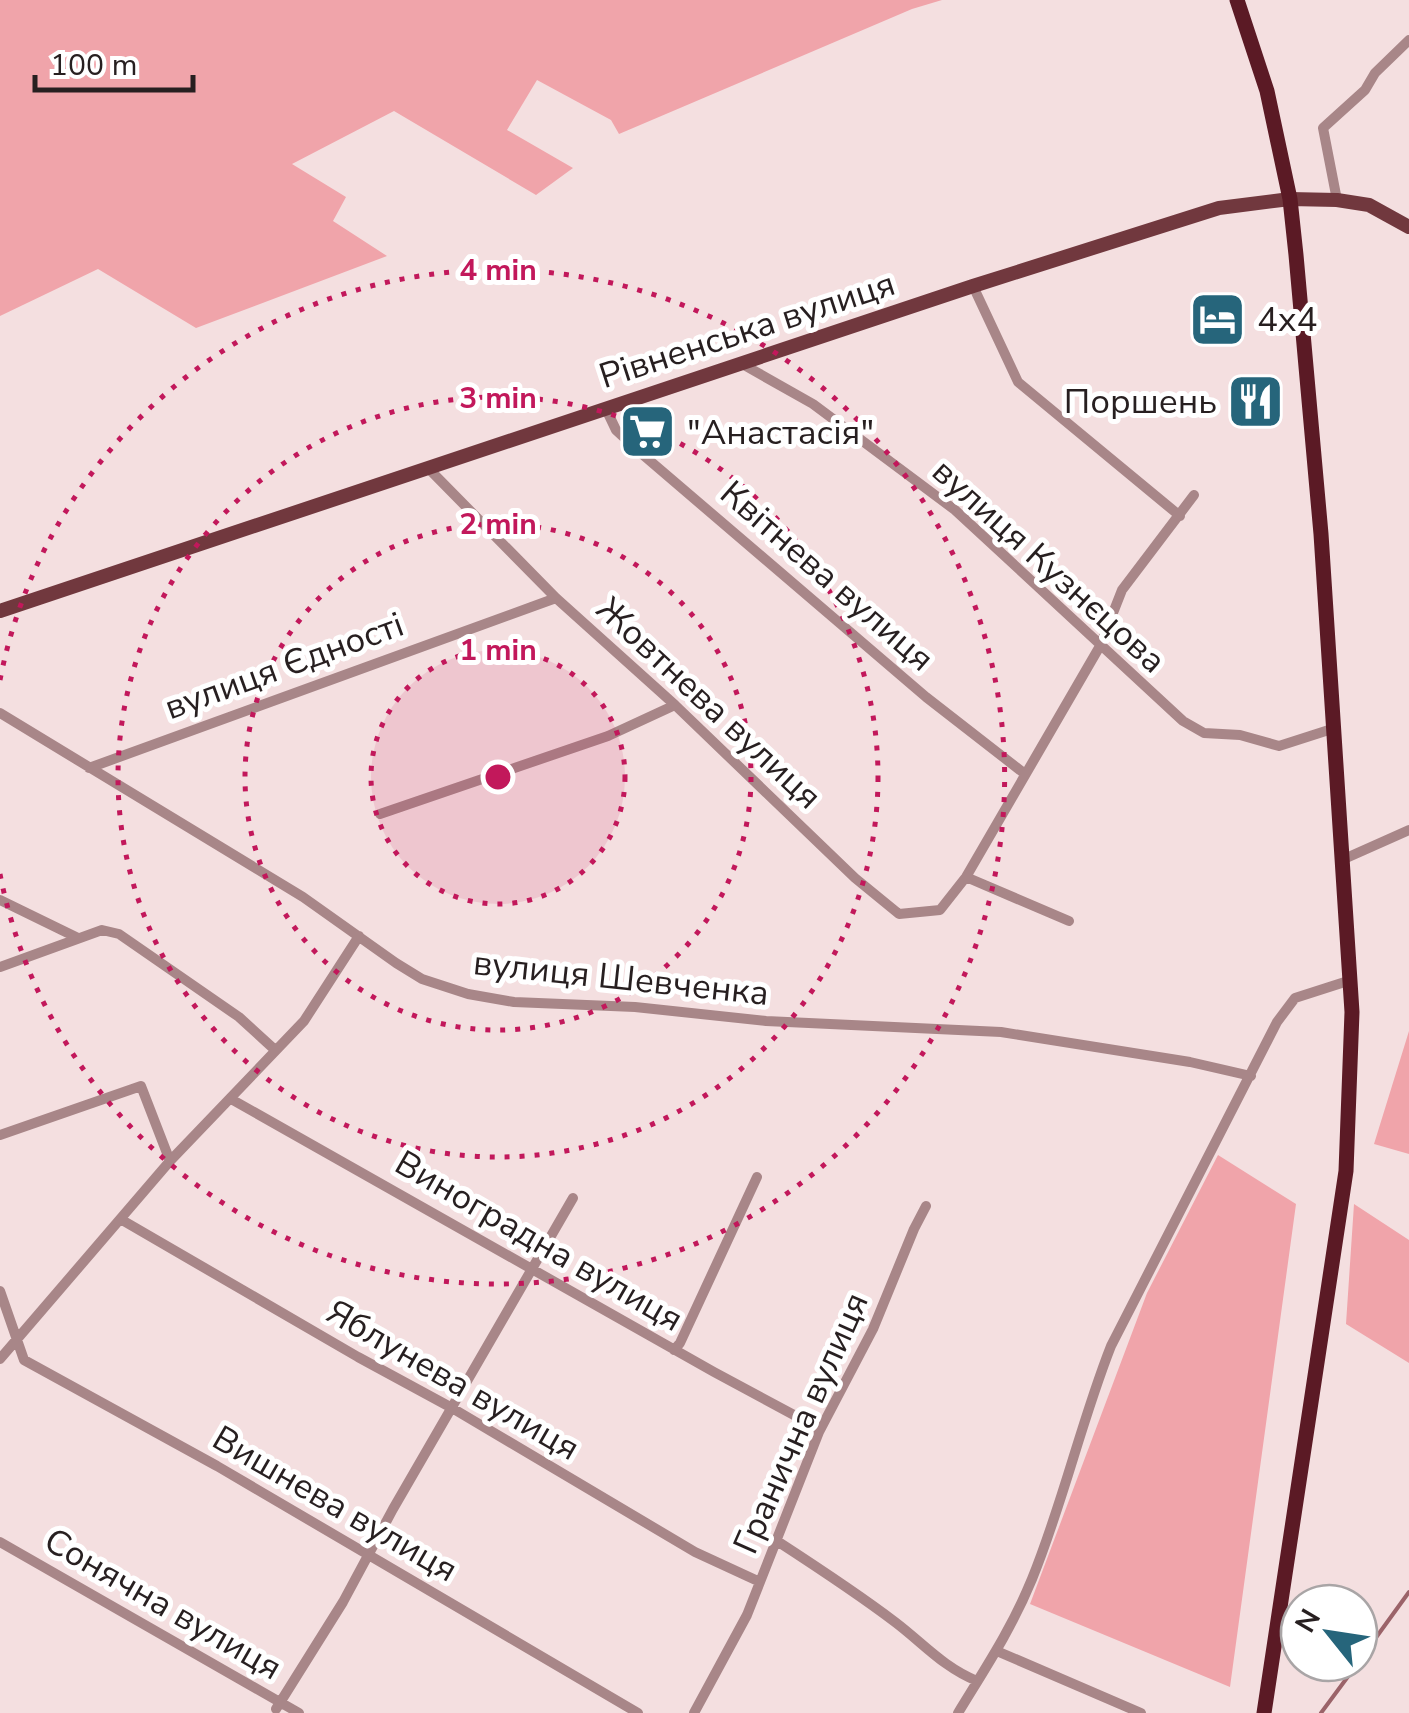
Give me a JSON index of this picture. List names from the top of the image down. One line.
{"streets":{"main road":["Рівненська вулиця"],"street":["вулиця Кузнєцова","Квітнева вулиця","вулиця Єдності","Жовтнева вулиця","вулиця Шевченка","Виноградна вулиця","Яблунева вулиця","Гранична вулиця","Вишнева вулиця","Сонячна вулиця"]},"crossings":[["Рівненська вулиця","вулиця Кузнєцова"],["Рівненська вулиця","Квітнева вулиця"],["Рівненська вулиця","Жовтнева вулиця"],["вулиця Кузнєцова","Жовтнева вулиця"],["Квітнева вулиця","Жовтнева вулиця"],["вулиця Єдності","Жовтнева вулиця"],["вулиця Єдності","вулиця Шевченка"],["Виноградна вулиця","Гранична вулиця"],["Яблунева вулиця","Гранична вулиця"]],"places":{"hotel":["4x4"],"restaurant":["Поршень"],"supermarket":["\"Анастасія\""]},"scale_bar":"100 m","north":"top left","rings":["4 min","3 min","2 min","1 min"]}
